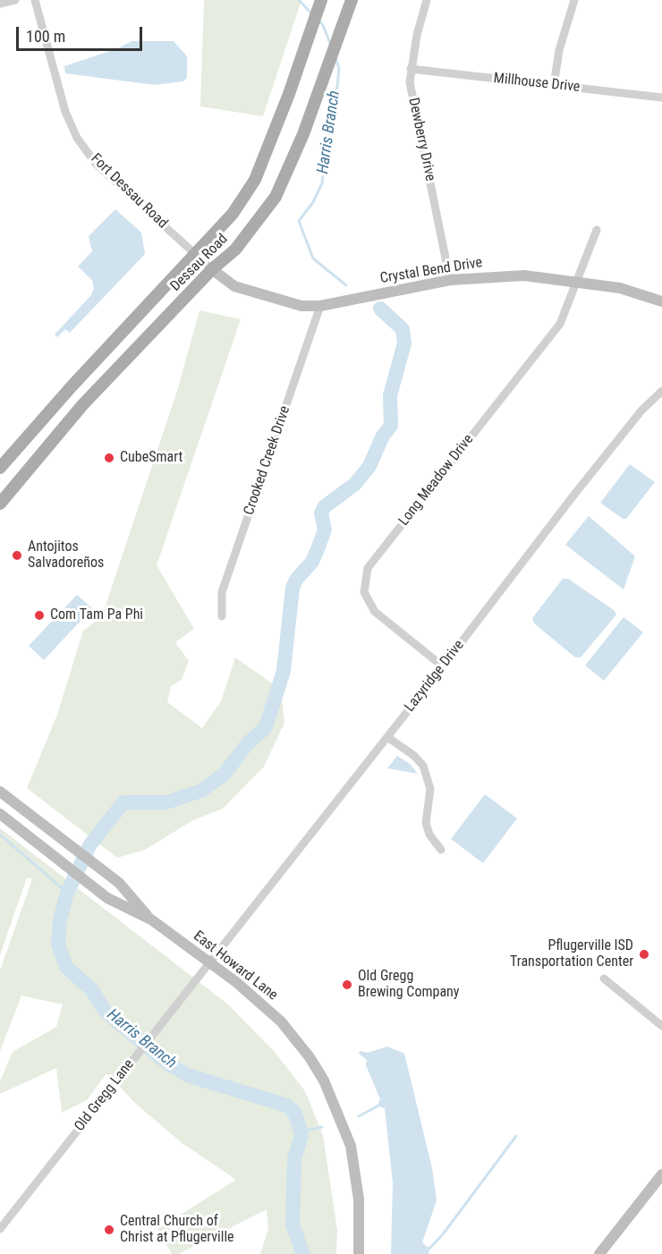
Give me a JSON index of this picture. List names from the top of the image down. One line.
{"streets":{"main road":["Dessau Road","Crystal Bend Drive","East Howard Lane"],"street":["Millhouse Drive","Dewberry Drive","Fort Dessau Road","Crooked Creek Drive","Long Meadow Drive","Lazyridge Drive","Old Gregg Lane"]},"crossings":[["Millhouse Drive","Dewberry Drive"],["Dewberry Drive","Crystal Bend Drive"],["Fort Dessau Road","Dessau Road"],["Fort Dessau Road","Crystal Bend Drive"],["Dessau Road","Crystal Bend Drive"],["Crystal Bend Drive","Crooked Creek Drive"],["Crystal Bend Drive","Long Meadow Drive"],["Long Meadow Drive","Lazyridge Drive"],["Lazyridge Drive","East Howard Lane"],["Lazyridge Drive","Old Gregg Lane"],["East Howard Lane","Old Gregg Lane"]],"water":["Harris Branch"],"places":["CubeSmart","Antojitos Salvadoreños","Com Tam Pa Phi","Pflugerville ISD Transportation Center","Old Gregg Brewing Company","Central Church of Christ at Pflugerville"],"scale_bar":"100 m"}
